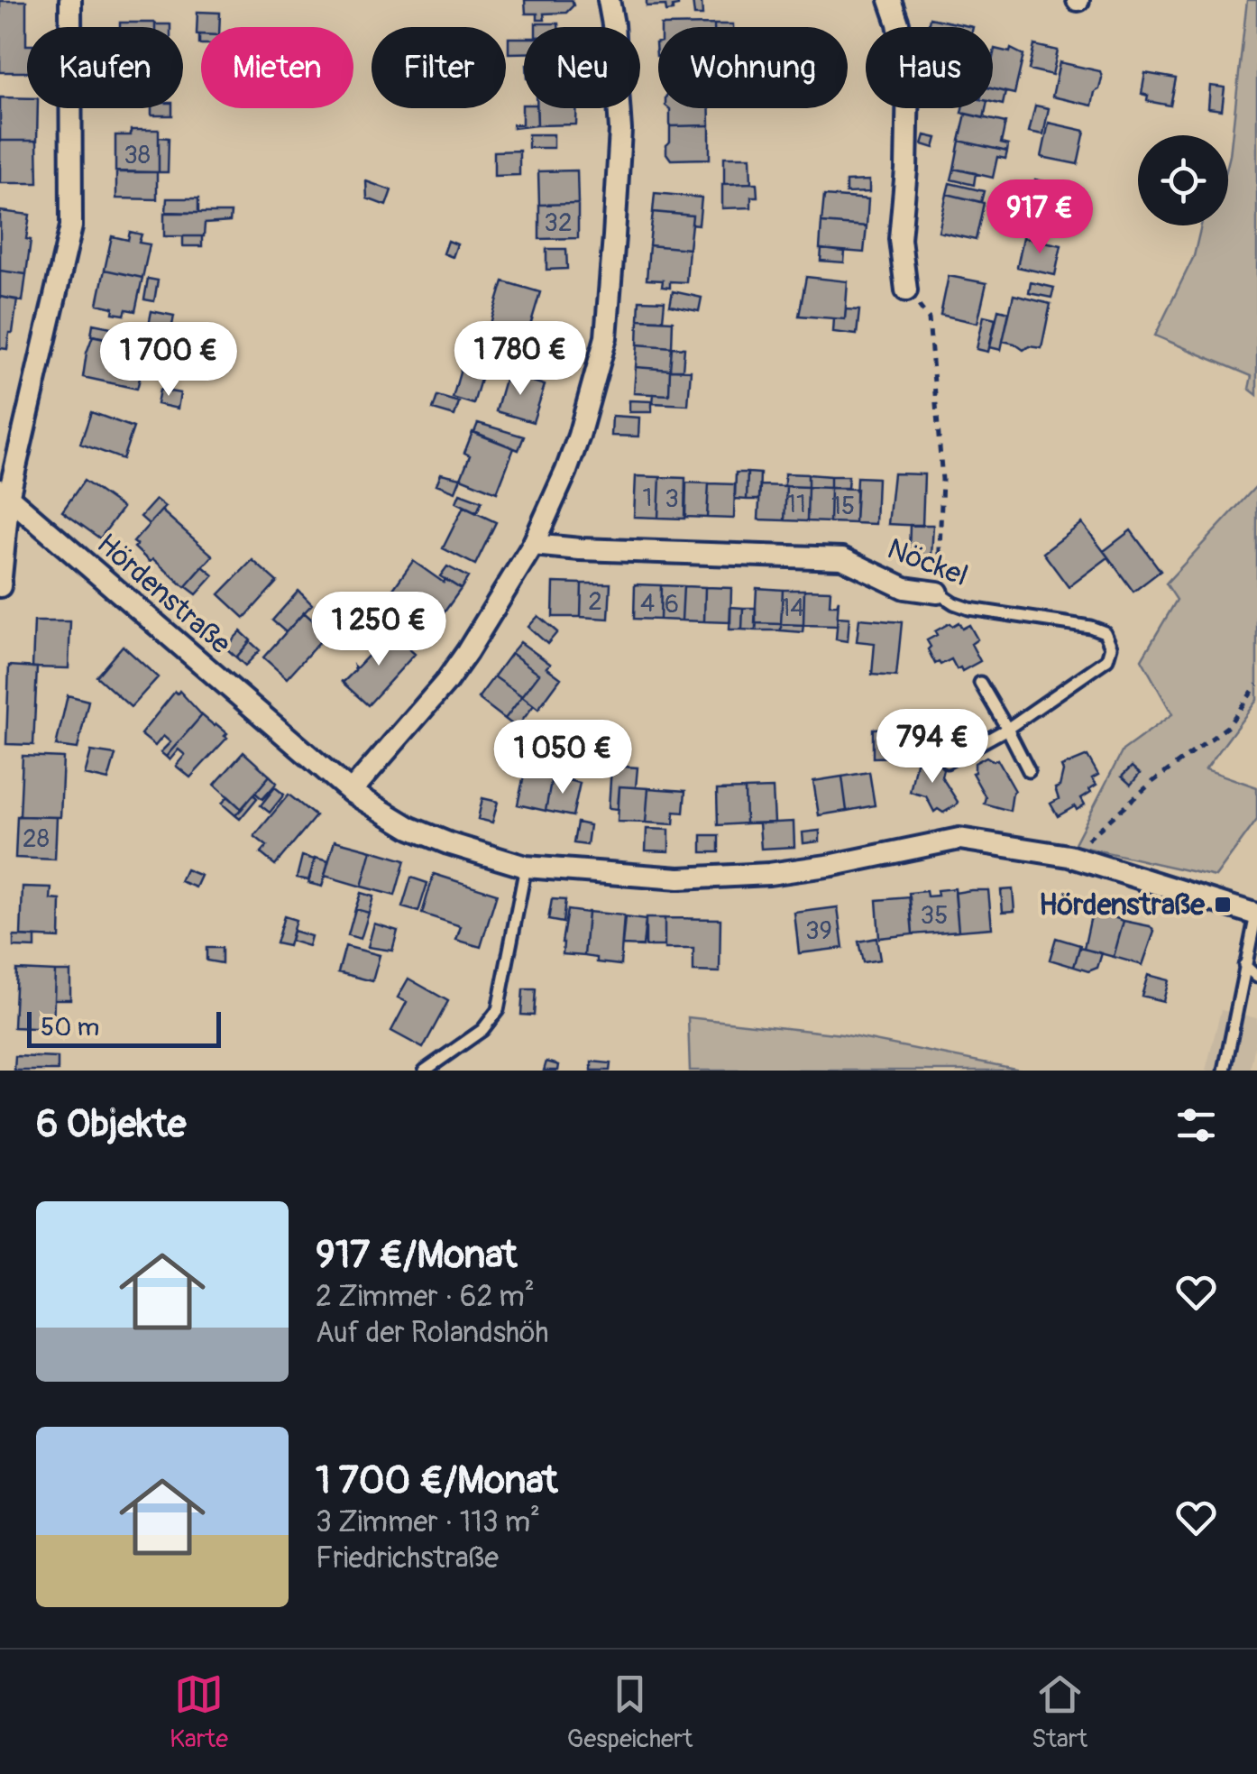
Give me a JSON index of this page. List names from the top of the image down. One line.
{"streets":{"street":["Nöckel","Hördenstraße"]},"places":{"transit":["Hördenstraße"]},"house_numbers":["38","32","1","3","11","15","2","4","6","14","28","35","39"],"scale_bar":"50 m","page":{"chip":["Kaufen","Mieten","Filter","Neu","Wohnung","Haus"],"price":["917 €","1 780 €","1 700 €","1 250 €","794 €","1 050 €"],"scale":"50 m","heading":"6 Objekte","list":[{"name":"917 €/Monat","note":"2 Zimmer · 62 m² · Auf der Rolandshöh"},{"name":"1 700 €/Monat","note":"3 Zimmer · 113 m² · Friedrichstraße"}],"tabs":["Karte","Gespeichert","Start"]}}
